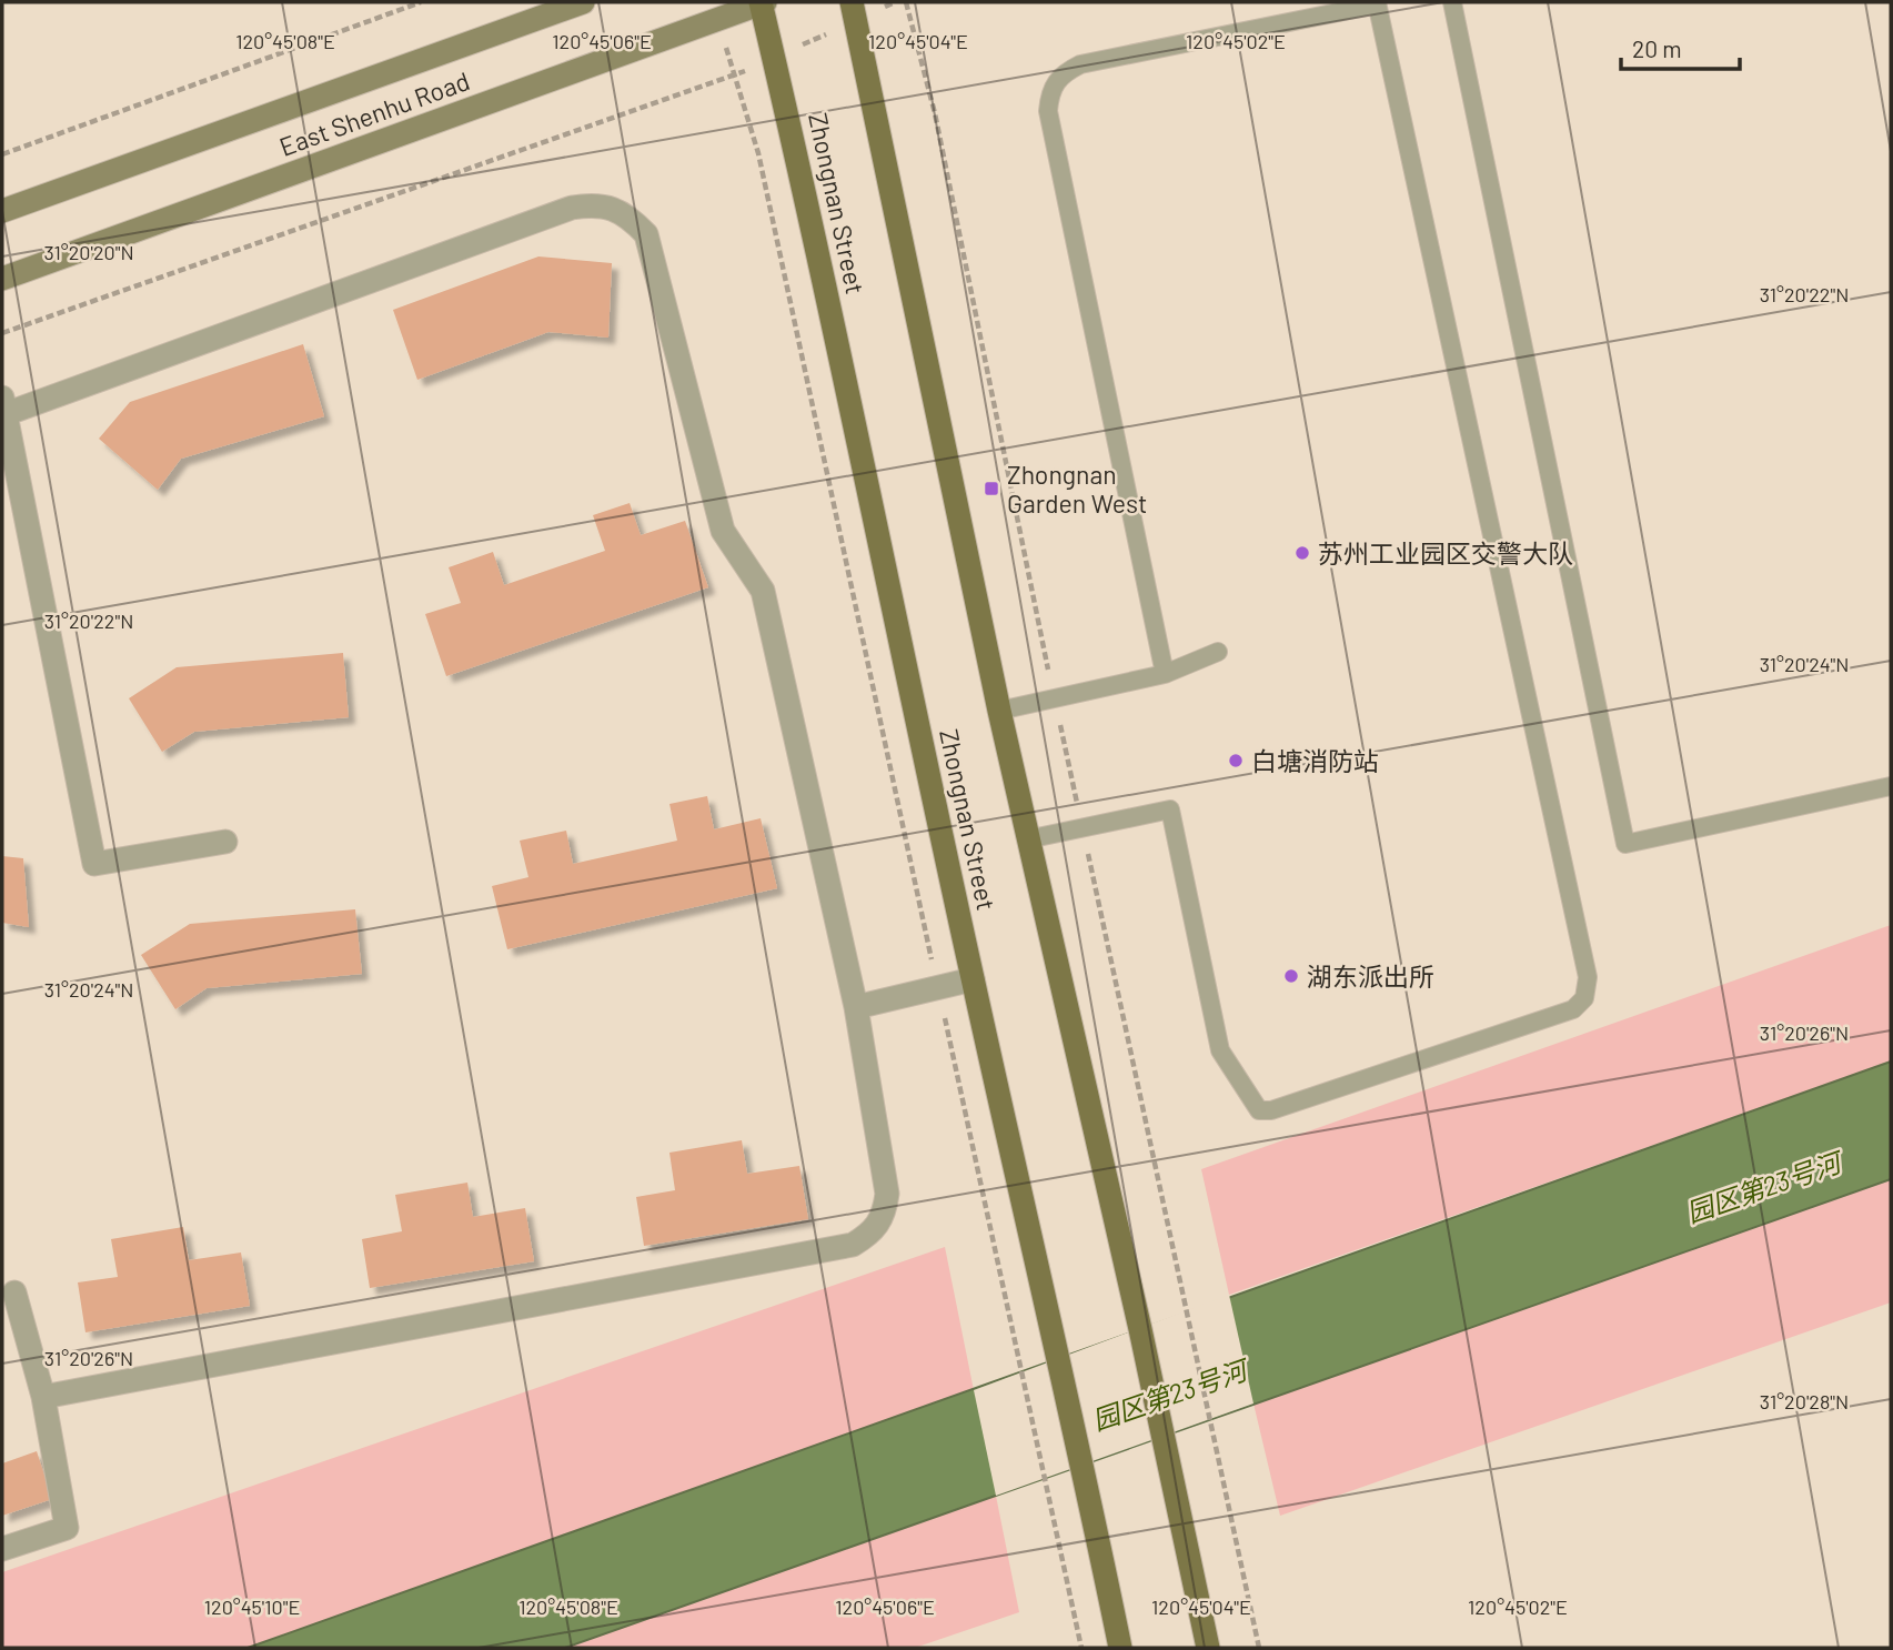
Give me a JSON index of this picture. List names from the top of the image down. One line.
{"streets":{"main road":["East Shenhu Road","Zhongnan Street"]},"crossings":[["East Shenhu Road","Zhongnan Street"]],"water":["园区第23号河"],"places":{"transit":["Zhongnan Garden West"],"other":["苏州工业园区交警大队","白塘消防站","湖东派出所"]},"scale_bar":"20 m","coordinates":["120°45'08\"E","120°45'06\"E","120°45'04\"E","120°45'02\"E","31°20'20\"N","31°20'22\"N","31°20'24\"N","31°20'26\"N","31°20'28\"N","120°45'10\"E"]}
